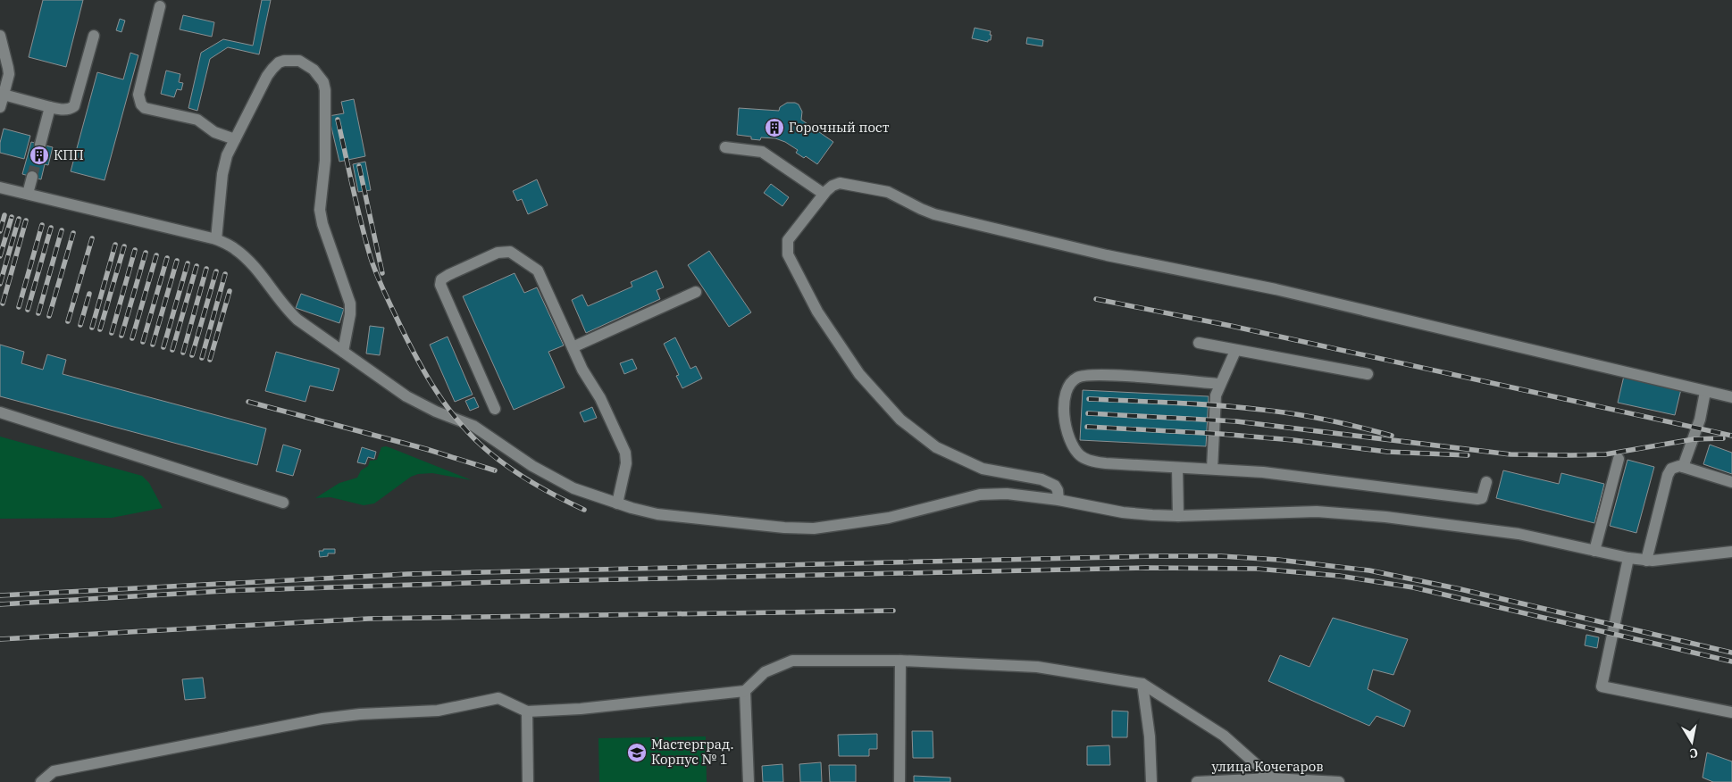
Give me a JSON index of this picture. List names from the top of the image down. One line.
{"streets":{"street":["улица Кочегаров"]},"places":{"building":["Горочный пост","КПП"],"school or university":["Мастерград. Корпус № 1"]},"north":"bottom"}
